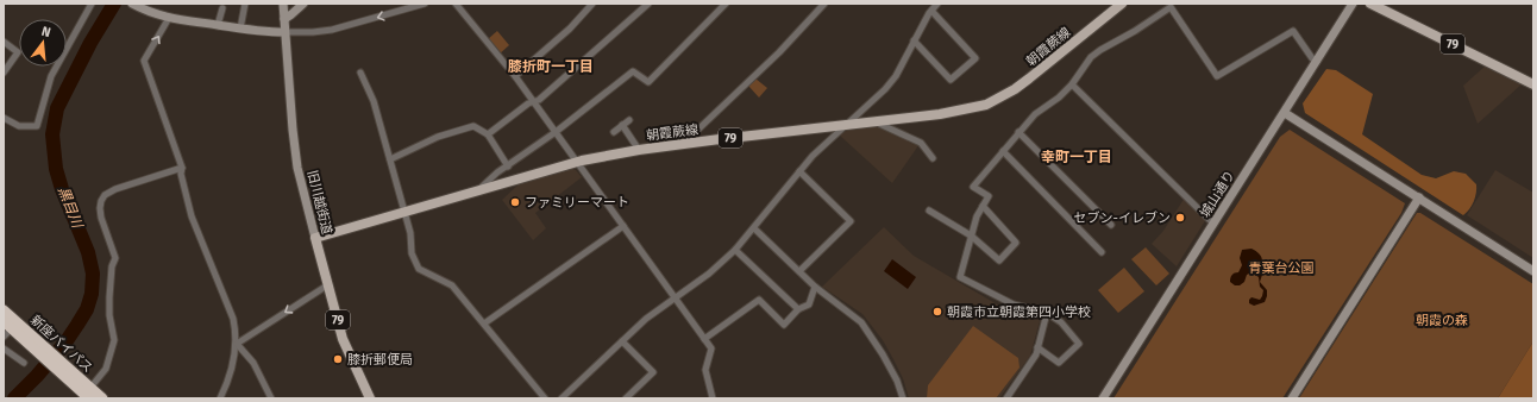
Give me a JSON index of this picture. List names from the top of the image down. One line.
{"streets":{"highway":["新座バイパス"],"main road":["79","朝霞蕨線","旧川越街道"],"street":["城山通り"]},"crossings":[["朝霞蕨線","旧川越街道"]],"districts":["膝折町一丁目","幸町一丁目"],"water":["黒目川"],"parks":["青葉台公園","朝霞の森"],"places":["ファミリーマート","セブン-イレブン","朝霞市立朝霞第四小学校","膝折郵便局"],"north":"top"}
